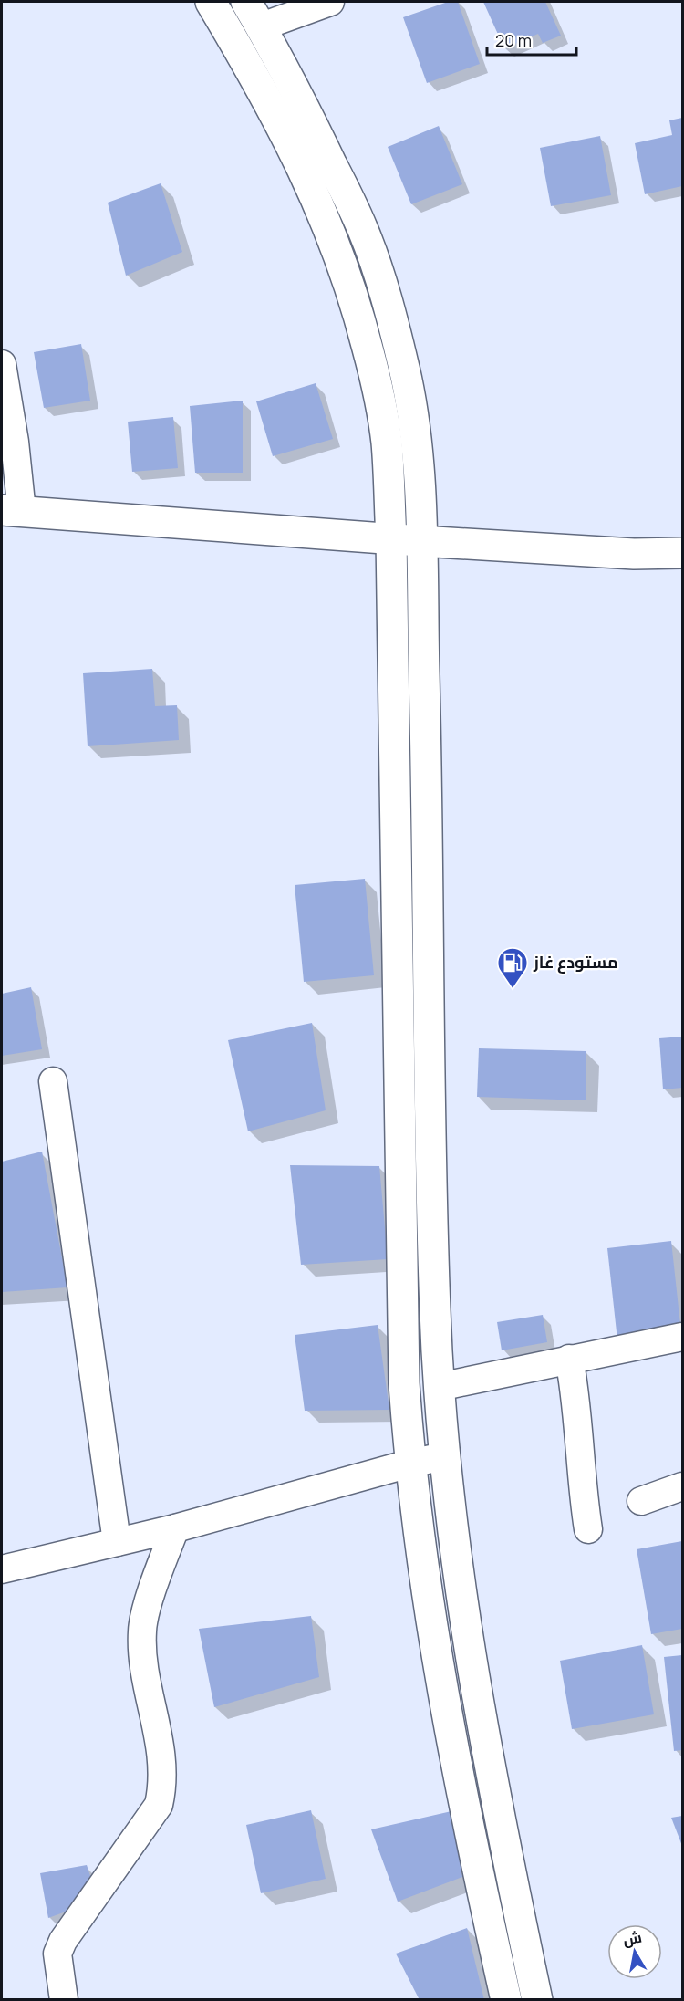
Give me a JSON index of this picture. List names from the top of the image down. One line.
{"places":{"fuel station":["مستودع غاز"]},"scale_bar":"20 m","north":"top"}
